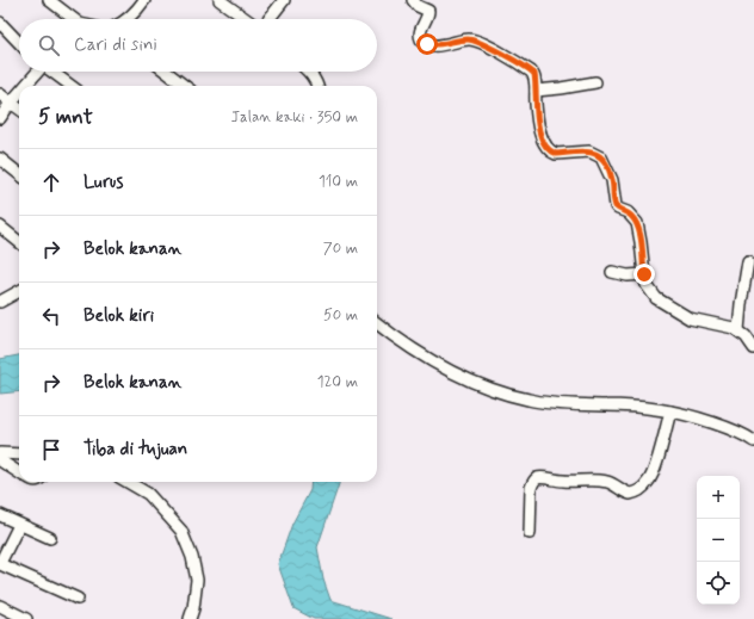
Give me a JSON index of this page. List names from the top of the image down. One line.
{"page":{"search":"Cari di sini","heading":["5 mnt","Jalan kaki · 350 m"],"list":[["Lurus","110 m"],["Belok kanan","70 m"],["Belok kiri","50 m"],["Belok kanan","120 m"],"Tiba di tujuan"],"map_buttons":["+","−"]}}
